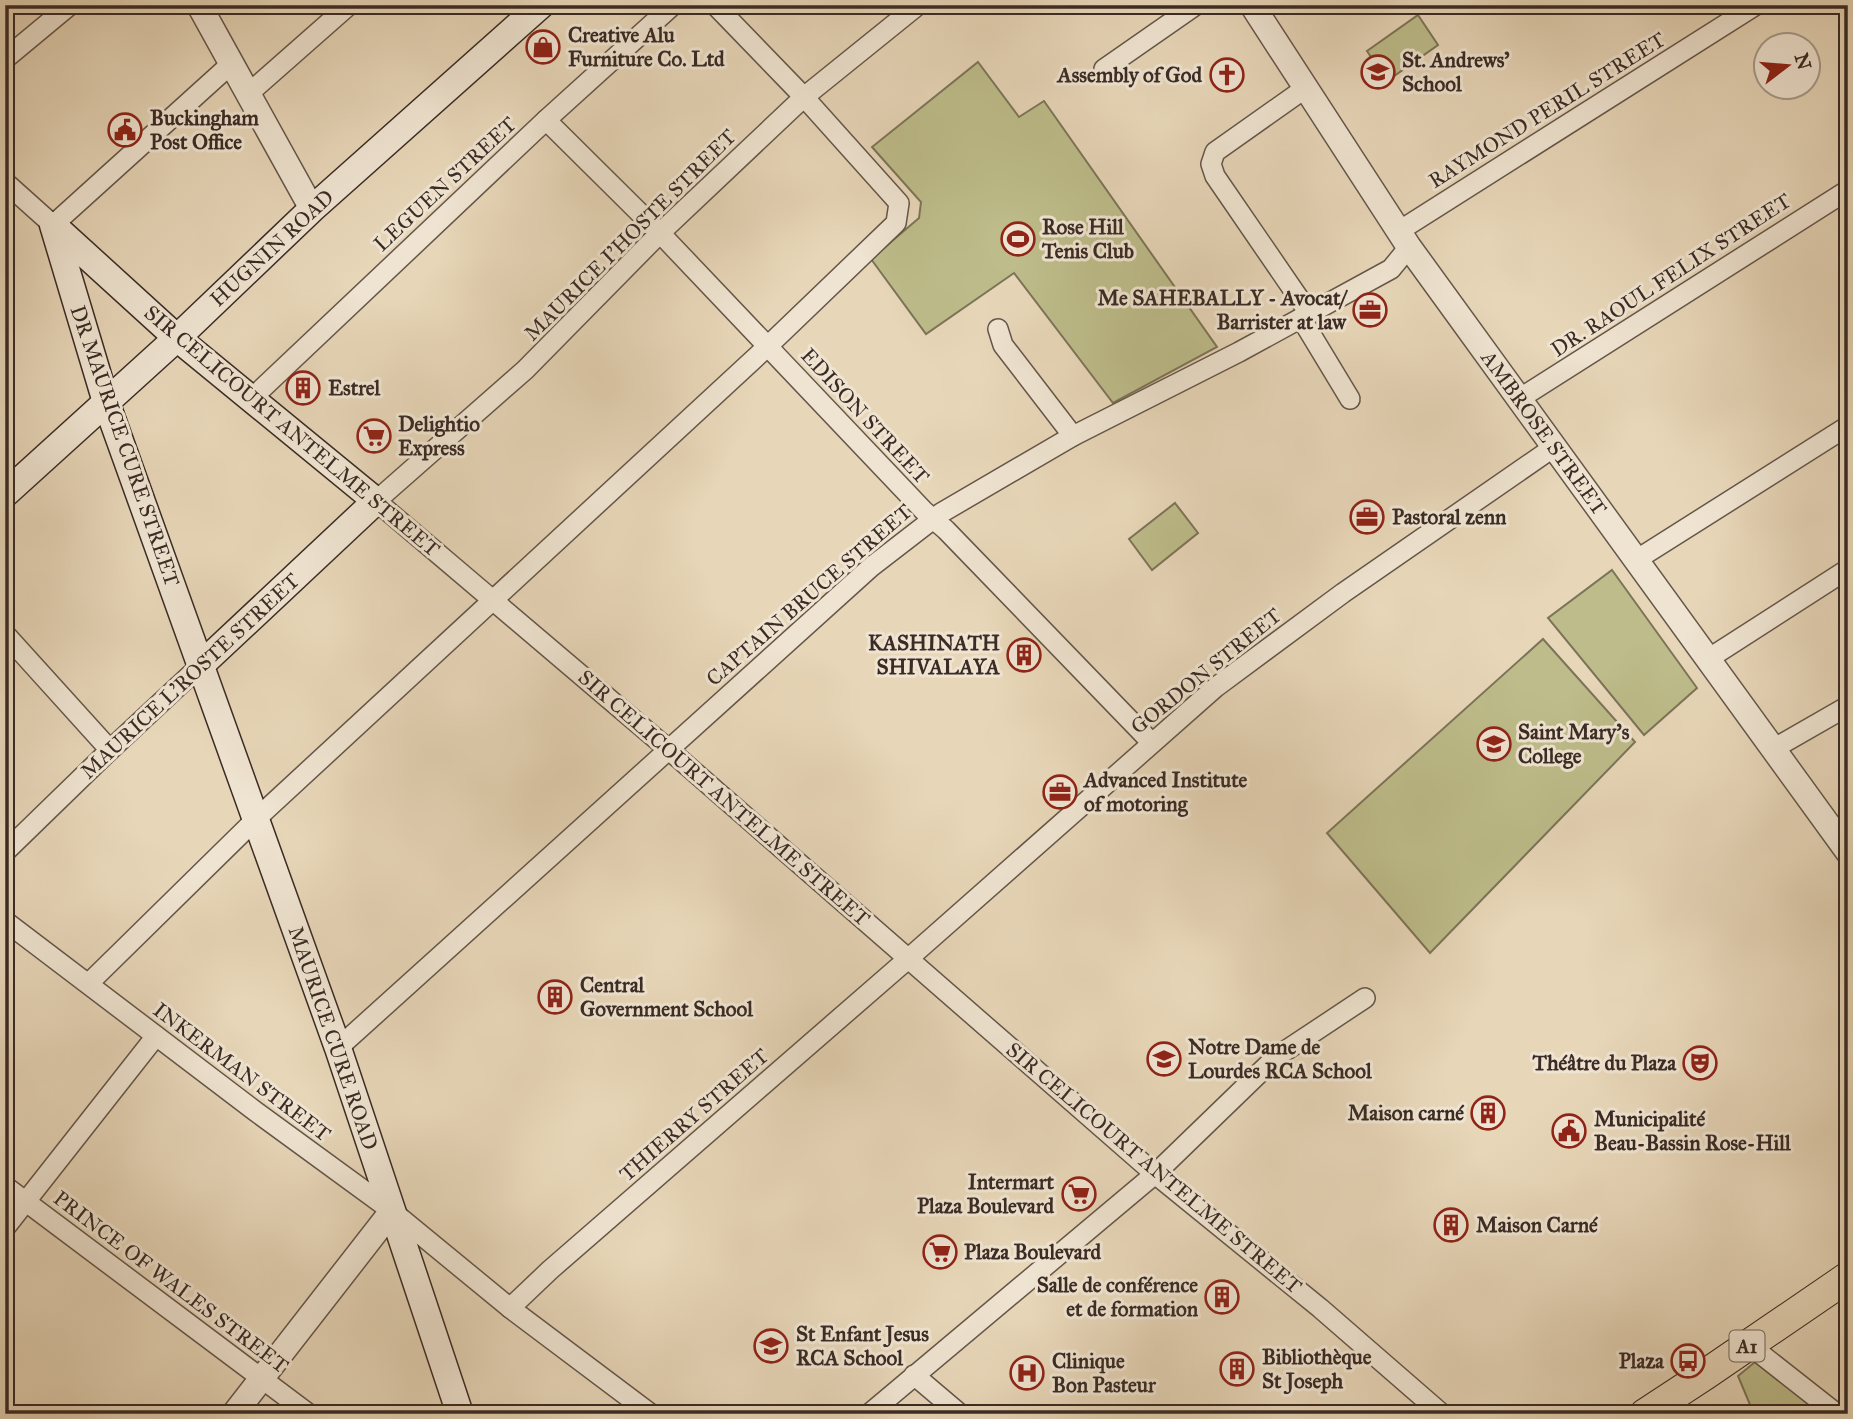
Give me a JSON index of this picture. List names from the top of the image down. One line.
{"streets":{"main road":["HUGNIN ROAD","SIR CELICOURT ANTELME STREET","DR MAURICE CURE STREET","MAURICE L'ROSTE STREET","MAURICE CURE ROAD","A1"],"street":["RAYMOND PERIL STREET","LEGUEN STREET","MAURICE I'HOSTE STREET","DR. RAOUL FELIX STREET","EDISON STREET","AMBROSE STREET","CAPTAIN BRUCE STREET","GORDON STREET","INKERMAN STREET","THIERRY STREET","PRINCE OF WALES STREET"]},"crossings":[["RAYMOND PERIL STREET","AMBROSE STREET"],["RAYMOND PERIL STREET","CAPTAIN BRUCE STREET"],["LEGUEN STREET","EDISON STREET"],["LEGUEN STREET","SIR CELICOURT ANTELME STREET"],["MAURICE I'HOSTE STREET","EDISON STREET"],["MAURICE I'HOSTE STREET","SIR CELICOURT ANTELME STREET"],["MAURICE I'HOSTE STREET","MAURICE L'ROSTE STREET"],["HUGNIN ROAD","SIR CELICOURT ANTELME STREET"],["HUGNIN ROAD","DR MAURICE CURE STREET"],["DR. RAOUL FELIX STREET","AMBROSE STREET"],["EDISON STREET","CAPTAIN BRUCE STREET"],["EDISON STREET","GORDON STREET"],["SIR CELICOURT ANTELME STREET","DR MAURICE CURE STREET"],["SIR CELICOURT ANTELME STREET","CAPTAIN BRUCE STREET"],["SIR CELICOURT ANTELME STREET","GORDON STREET"],["SIR CELICOURT ANTELME STREET","MAURICE L'ROSTE STREET"],["SIR CELICOURT ANTELME STREET","THIERRY STREET"],["AMBROSE STREET","CAPTAIN BRUCE STREET"],["AMBROSE STREET","GORDON STREET"],["DR MAURICE CURE STREET","MAURICE L'ROSTE STREET"],["DR MAURICE CURE STREET","MAURICE CURE ROAD"],["CAPTAIN BRUCE STREET","MAURICE CURE ROAD"],["GORDON STREET","THIERRY STREET"],["MAURICE L'ROSTE STREET","MAURICE CURE ROAD"],["MAURICE CURE ROAD","INKERMAN STREET"],["INKERMAN STREET","THIERRY STREET"]],"places":{"shop":["Creative Alu Furniture Co. Ltd"],"school or university":["St. Andrews' School","Saint Mary's College","Notre Dame de Lourdes RCA School","St Enfant Jesus RCA School"],"church":["Assembly of God"],"public building":["Buckingham Post Office","Municipalité Beau-Bassin Rose-Hill"],"sports":["Rose Hill Tenis Club"],"office":["Me SAHEBALLY - Avocat/ Barrister at law","Pastoral zenn","Advanced Institute of motoring"],"building":["Estrel","KASHINATH SHIVALAYA","Central Government School","Maison carné","Maison Carné","Salle de conférence et de formation","Bibliothèque St Joseph"],"supermarket":["Delightio Express","Intermart Plaza Boulevard","Plaza Boulevard"],"theatre":["Théâtre du Plaza"],"bus stop":["Plaza"],"hospital":["Clinique Bon Pasteur"]},"north":"right"}
